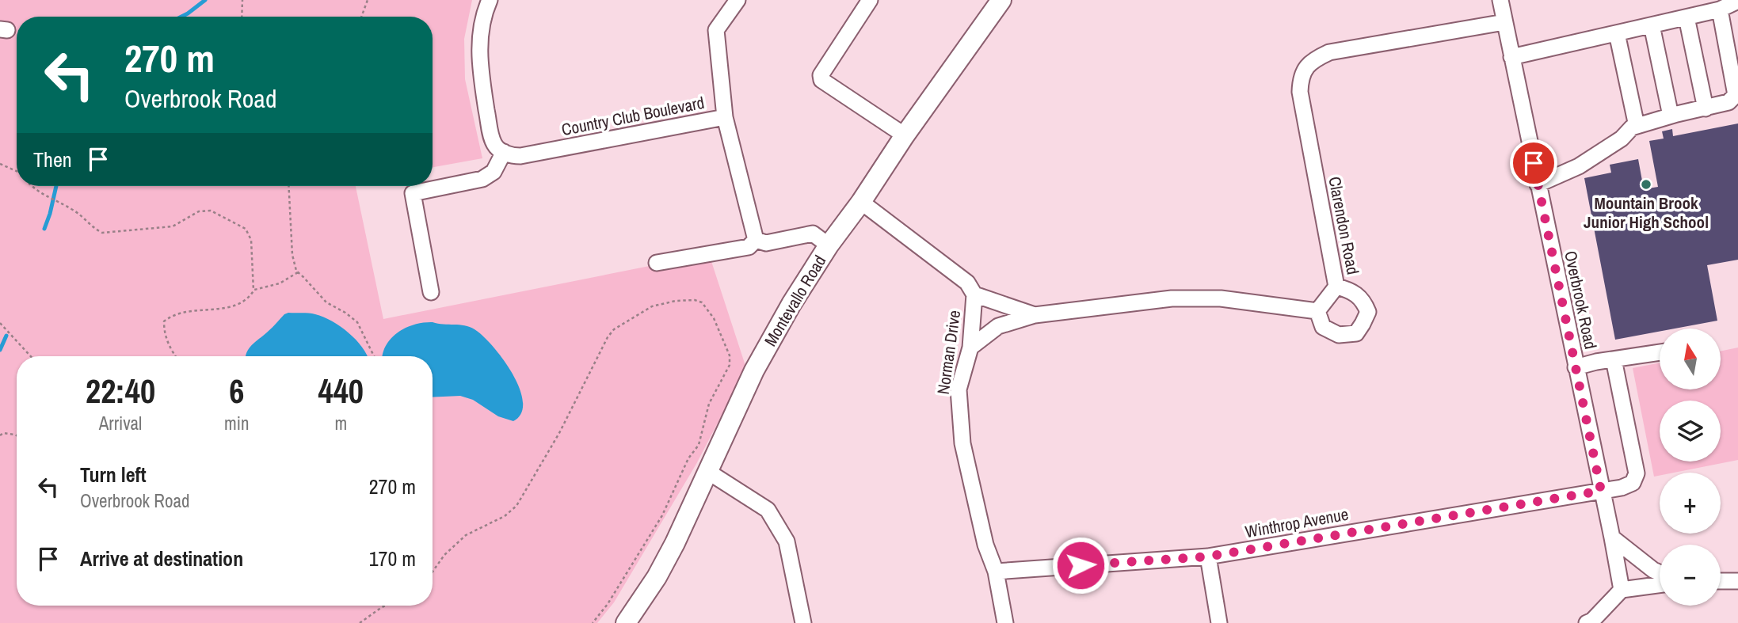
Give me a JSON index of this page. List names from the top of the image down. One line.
{"streets":{"main road":["Montevallo Road"],"street":["Country Club Boulevard","Clarendon Road","Overbrook Road","Norman Drive","Winthrop Avenue"]},"crossings":[["Clarendon Road","Overbrook Road"],["Overbrook Road","Winthrop Avenue"],["Montevallo Road","Norman Drive"],["Norman Drive","Winthrop Avenue"]],"places":["Mountain Brook Junior High School"],"north":"top","page":{"turn":["270 m","Overbrook Road"],"then":"Then","map_buttons":["+","−"],"eta":["22:40","Arrival","6","min","440","m"],"list":[{"name":"Turn left","note":"Overbrook Road","value":"270 m"},{"name":"Arrive at destination","value":"170 m"}]}}
